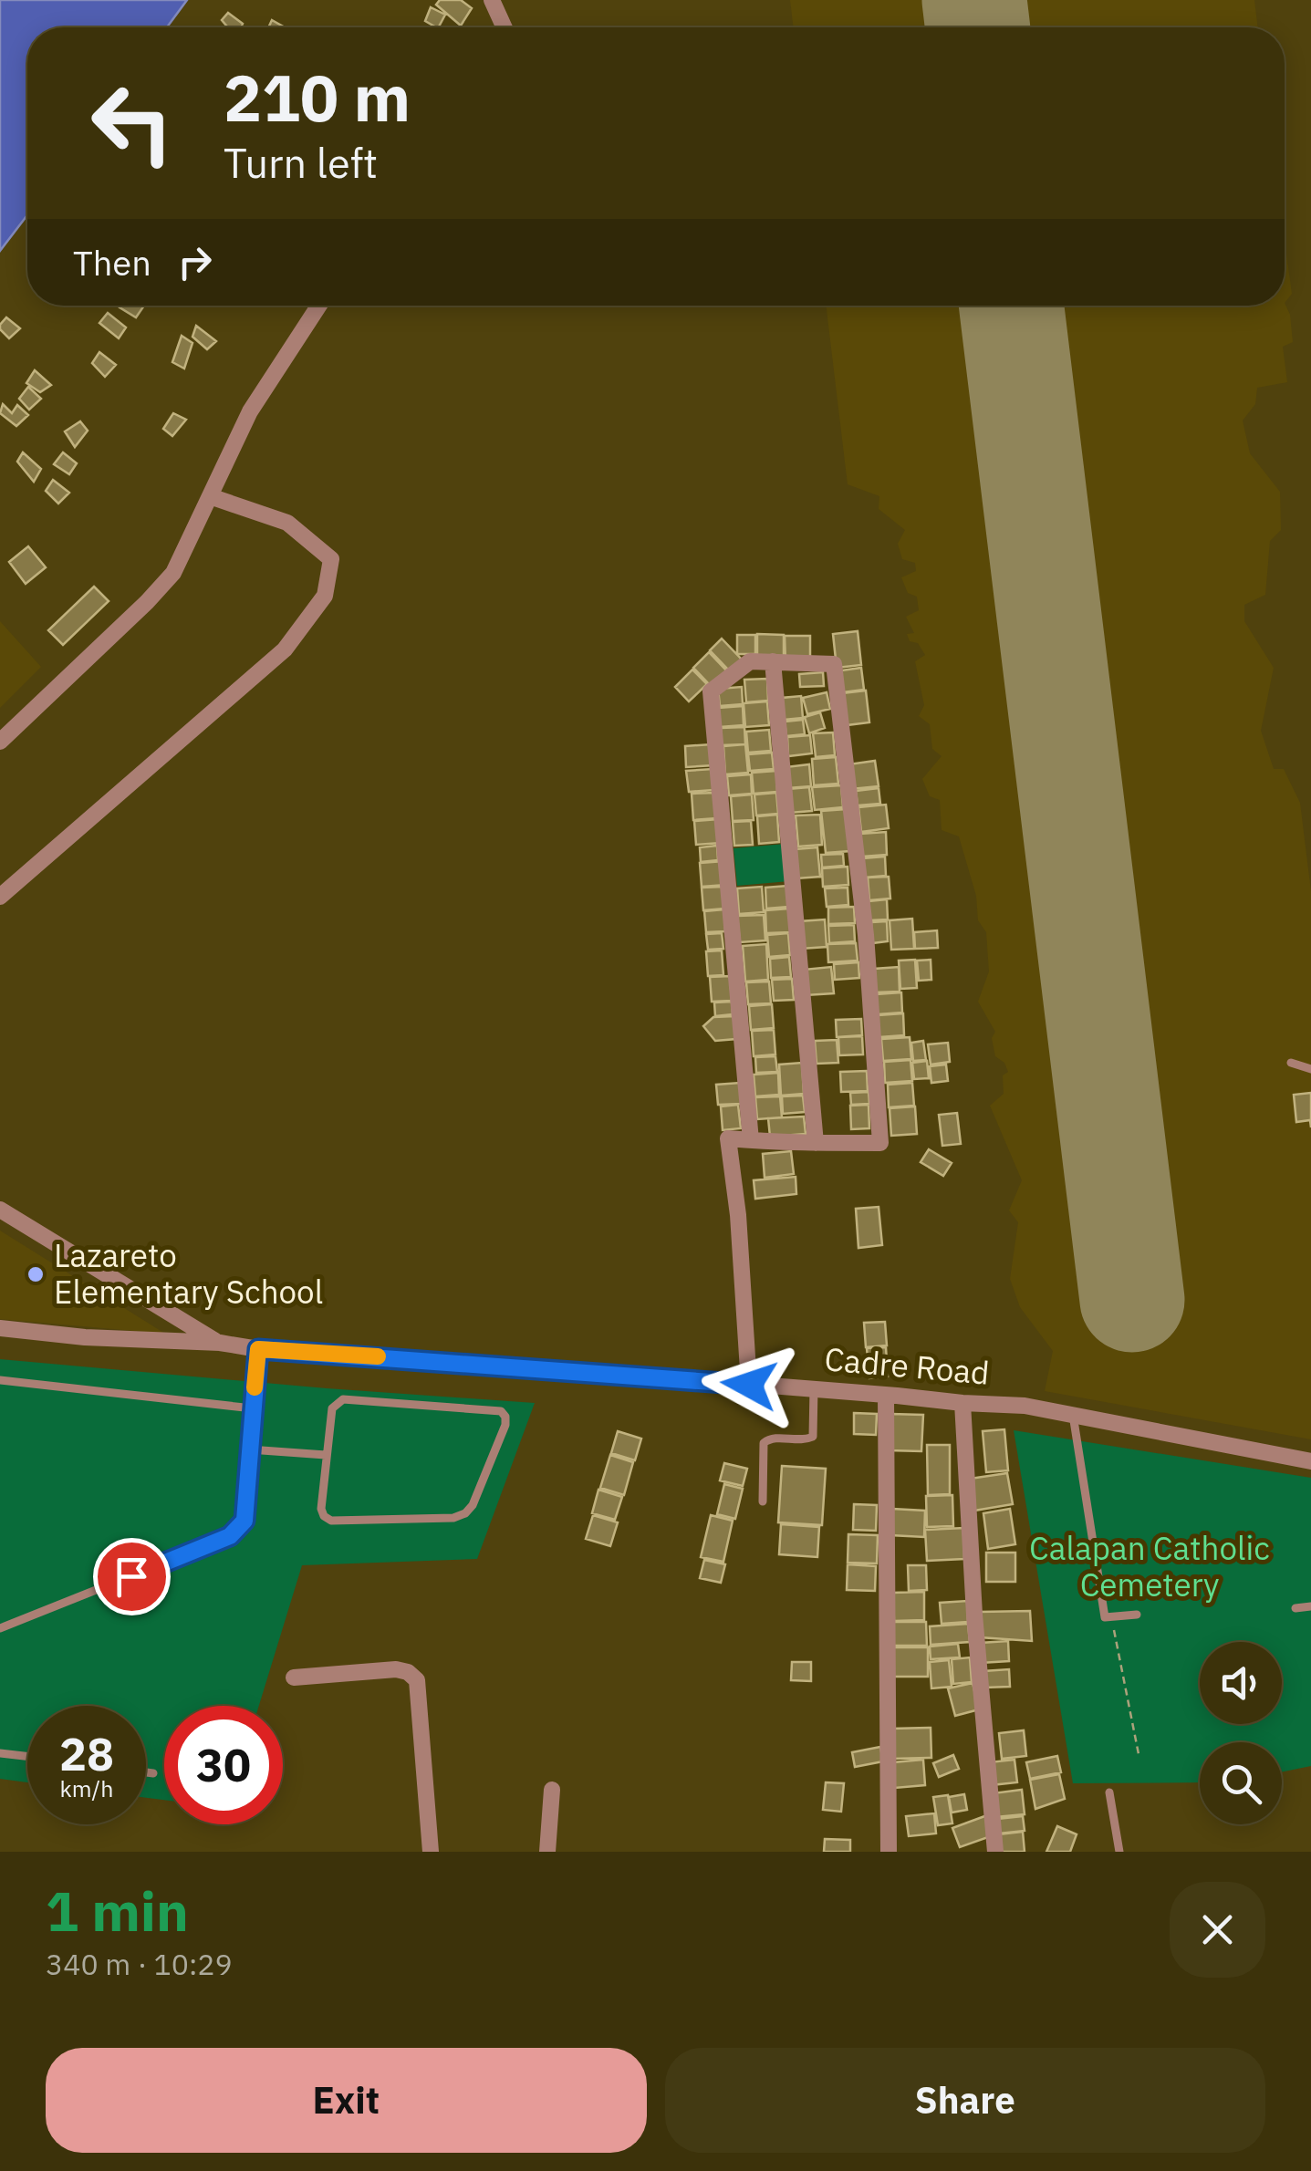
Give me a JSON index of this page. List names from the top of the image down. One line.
{"streets":{"street":["Cadre Road"]},"parks":["Calapan Catholic Cemetery"],"places":["Lazareto Elementary School"],"page":{"turn":["210 m","Turn left"],"then":"Then","speed":"28 km/h","limit":"30","heading":["1 min","340 m · 10:29"],"buttons":["Exit","Share"]}}
